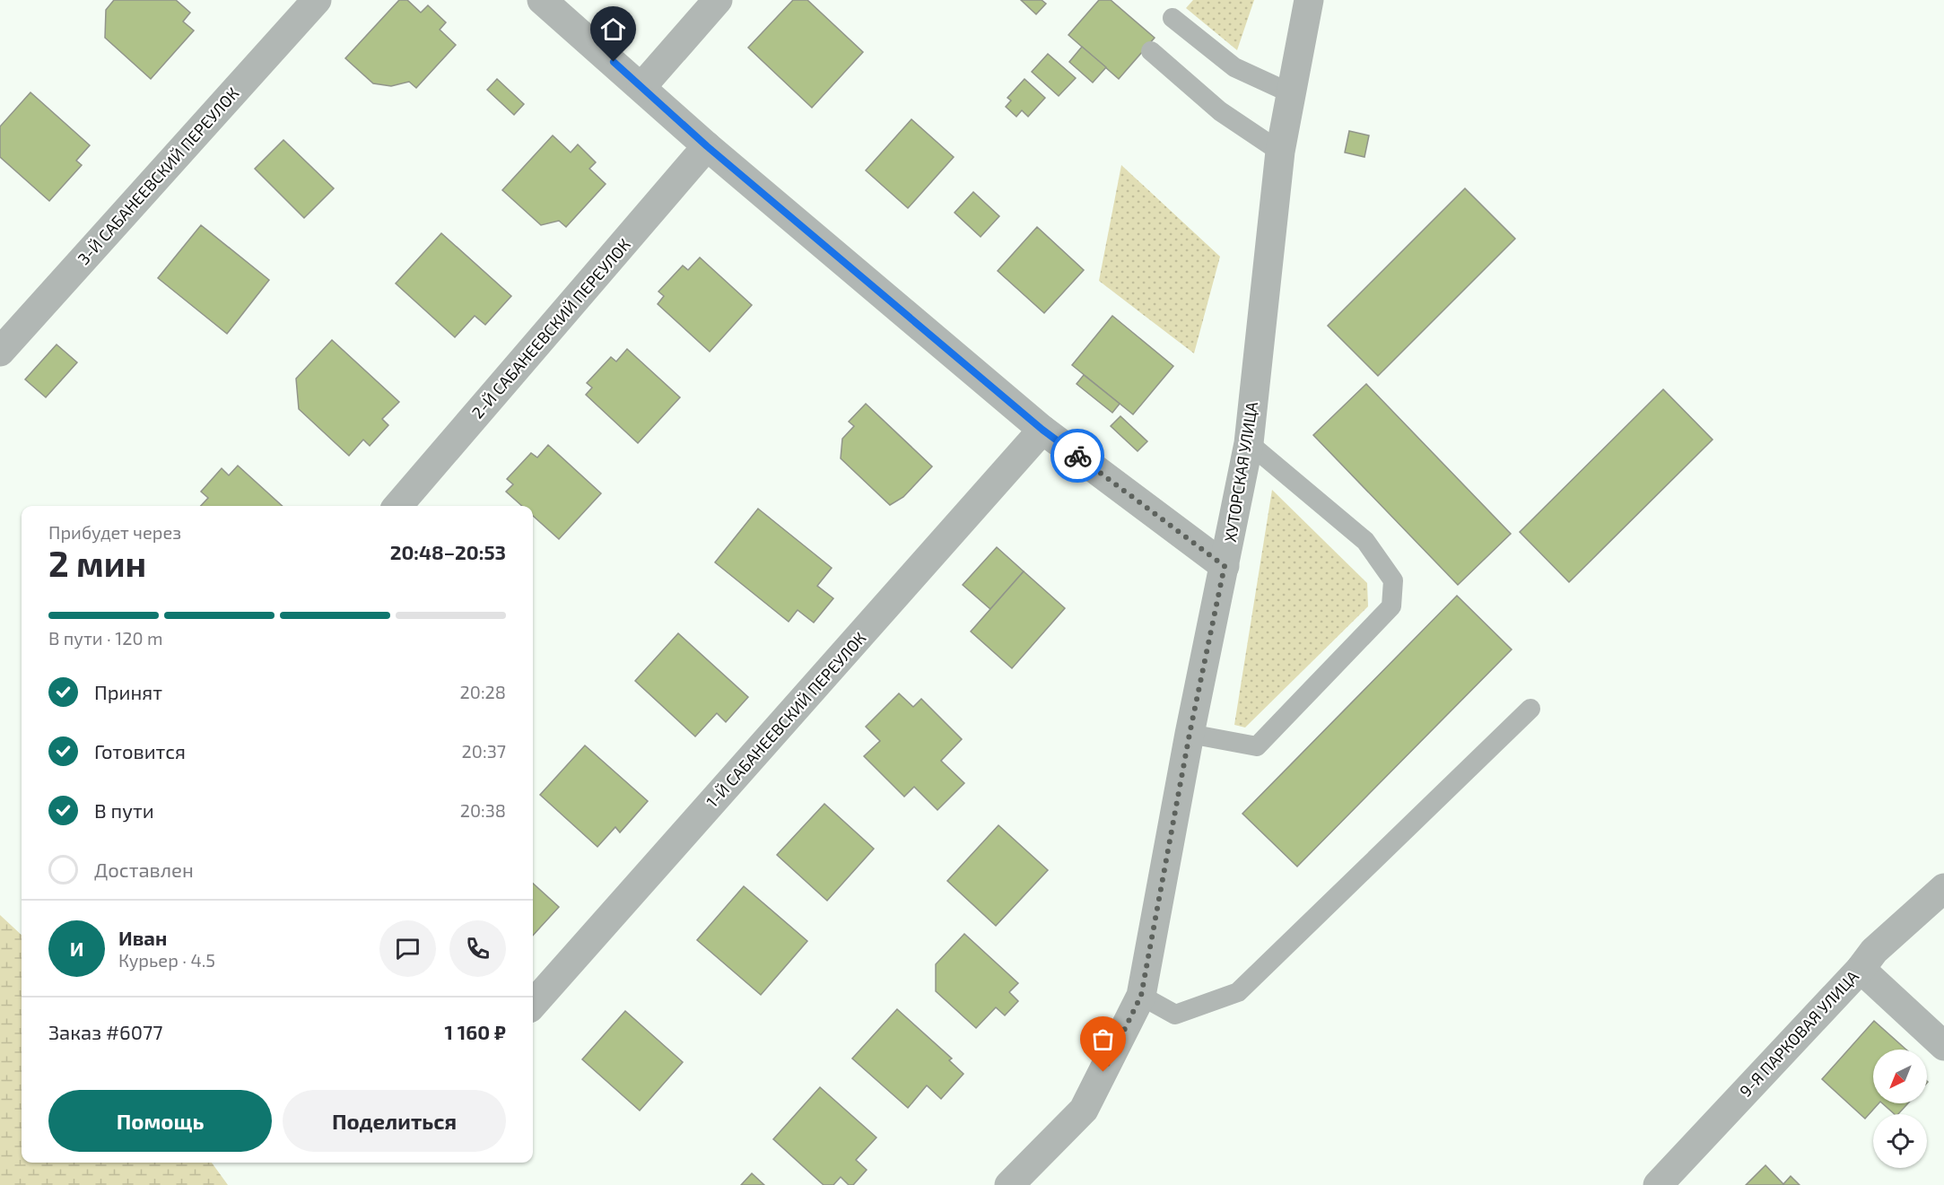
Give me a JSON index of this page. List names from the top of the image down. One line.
{"streets":{"street":["3-Й САБАНЕЕВСКИЙ ПЕРЕУЛОК","2-Й САБАНЕЕВСКИЙ ПЕРЕУЛОК","ХУТОРСКАЯ УЛИЦА","1-Й САБАНЕЕВСКИЙ ПЕРЕУЛОК","9-Я ПАРКОВАЯ УЛИЦА"]},"north":"bottom left","page":{"heading":["2 мин","Прибудет через","20:48–20:53"],"panel":["Иван","Курьер · 4.5","Заказ #6077","1 160 ₽"],"bar":"В пути · 120 m","list":[["Принят","20:28"],["Готовится","20:37"],["В пути","20:38"],"Доставлен"],"round":"И","buttons":["Помощь","Поделиться"]}}
